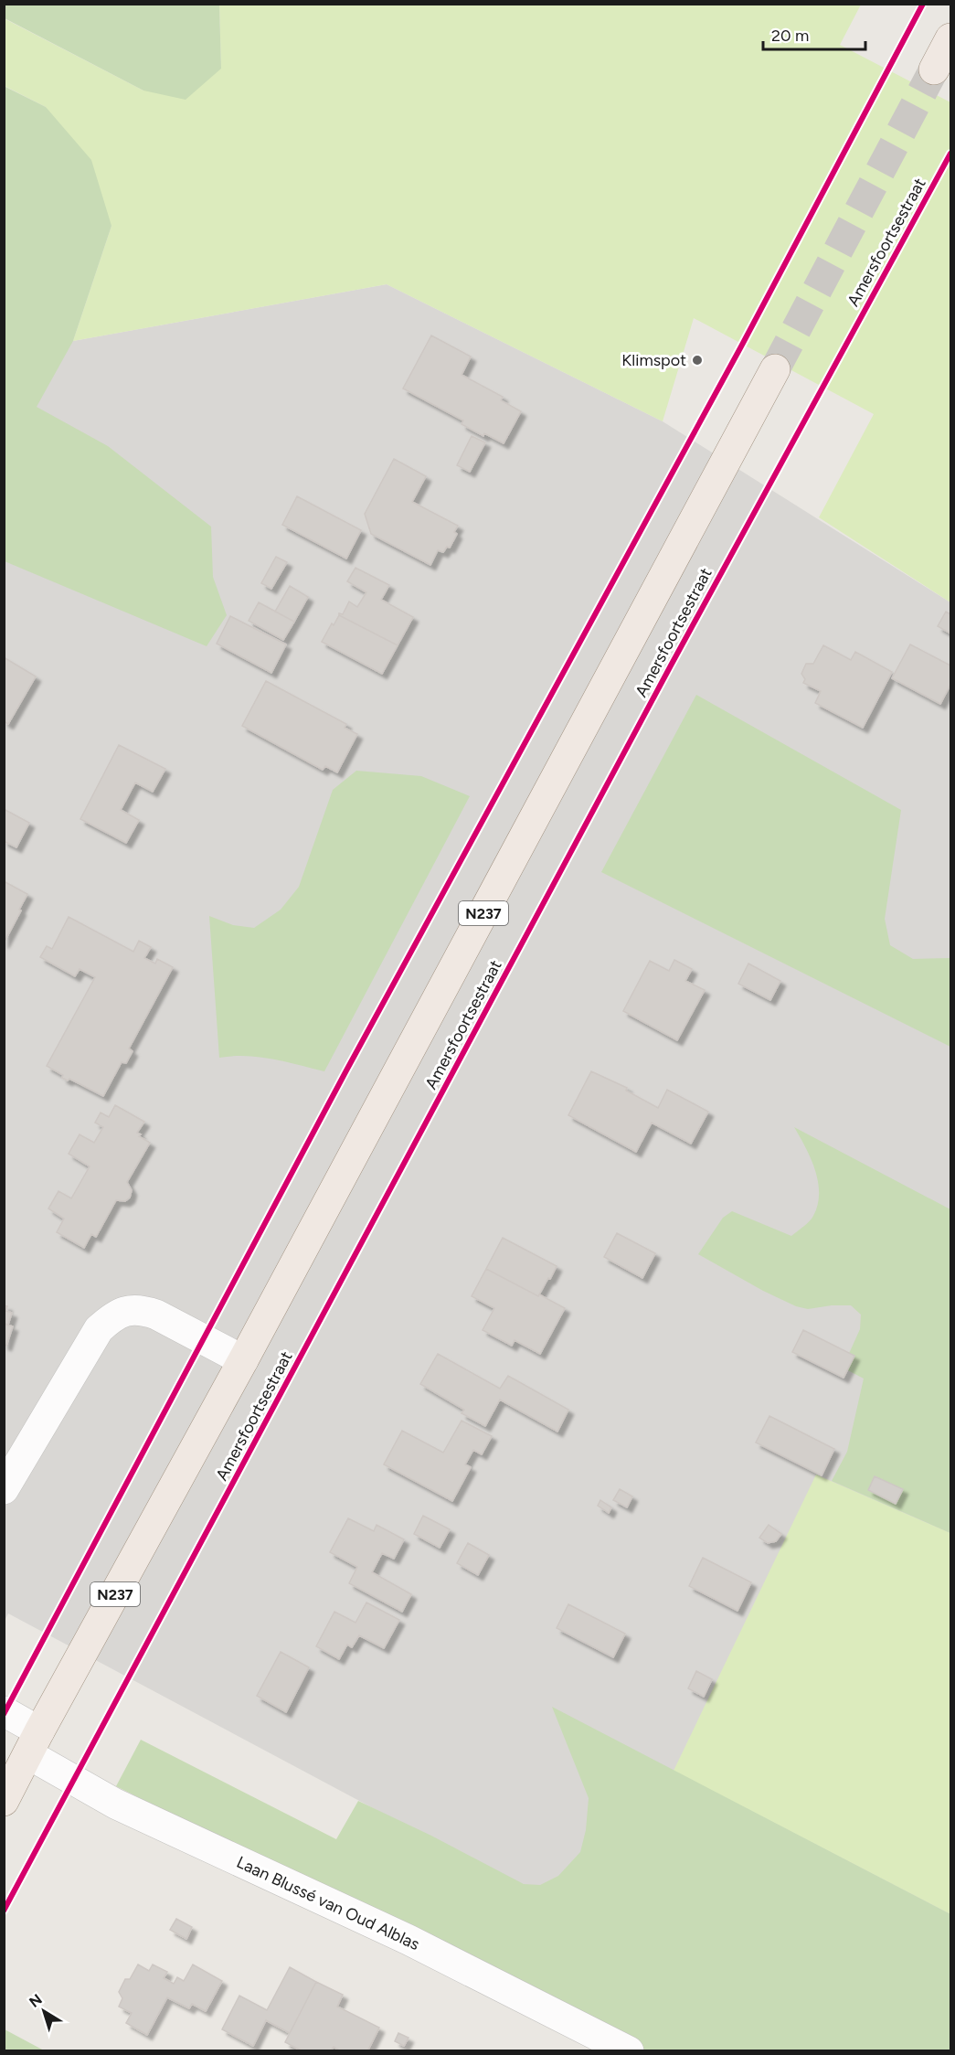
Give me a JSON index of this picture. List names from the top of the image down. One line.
{"streets":{"main road":["N237"],"street":["Laan Blussé van Oud Alblas"],"cycle path":["Amersfoortsestraat"]},"crossings":[["N237","Laan Blussé van Oud Alblas"]],"places":["Klimspot"],"scale_bar":"20 m","north":"top left"}
